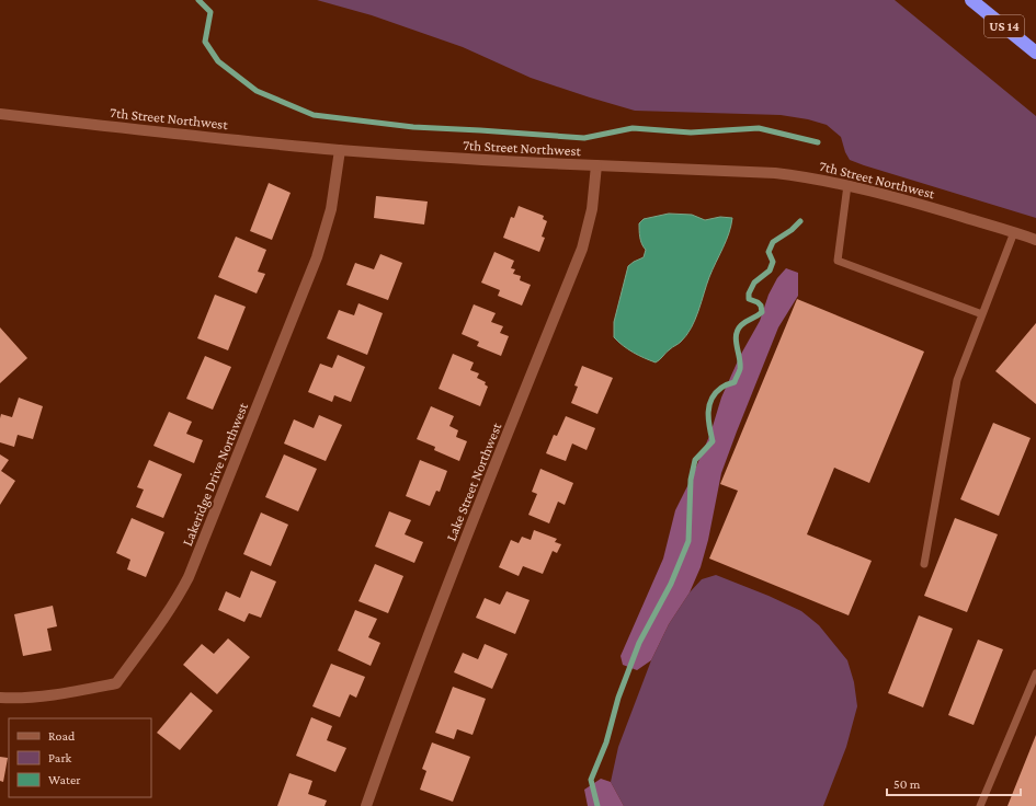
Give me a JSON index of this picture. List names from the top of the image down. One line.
{"streets":{"highway":["US 14"],"street":["7th Street Northwest","Lakeridge Drive Northwest","Lake Street Northwest"]},"crossings":[["7th Street Northwest","Lakeridge Drive Northwest"],["7th Street Northwest","Lake Street Northwest"]],"legend":["Road","Park","Water"],"scale_bar":"50 m"}
